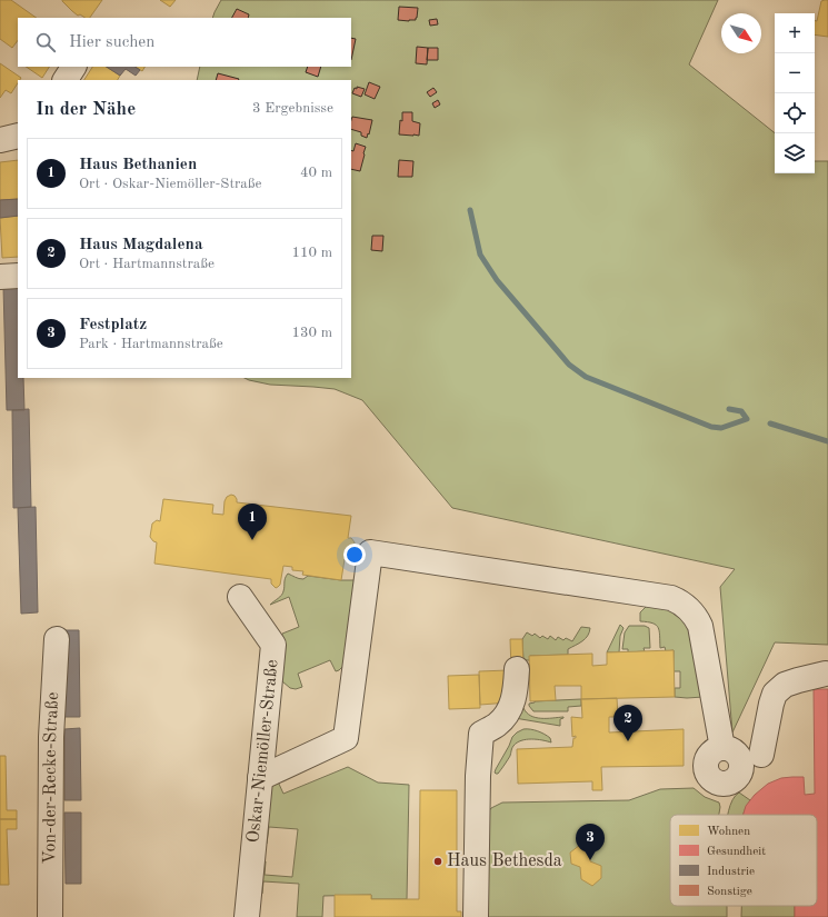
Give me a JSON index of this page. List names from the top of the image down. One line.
{"streets":{"street":["Oskar-Niemöller-Straße","Von-der-Recke-Straße"]},"places":["Haus Bethesda"],"legend":["Wohnen","Gesundheit","Industrie","Sonstige"],"north":"bottom right","page":{"map_buttons":["+","−"],"search":"Hier suchen","heading":["In der Nähe","3 Ergebnisse"],"list":[{"mark":"1","name":"Haus Bethanien","note":"Ort · Oskar-Niemöller-Straße","value":"40 m"},{"mark":"2","name":"Haus Magdalena","note":"Ort · Hartmannstraße","value":"110 m"},{"mark":"3","name":"Festplatz","note":"Park · Hartmannstraße","value":"130 m"}],"pins":["1","2","3"]}}
